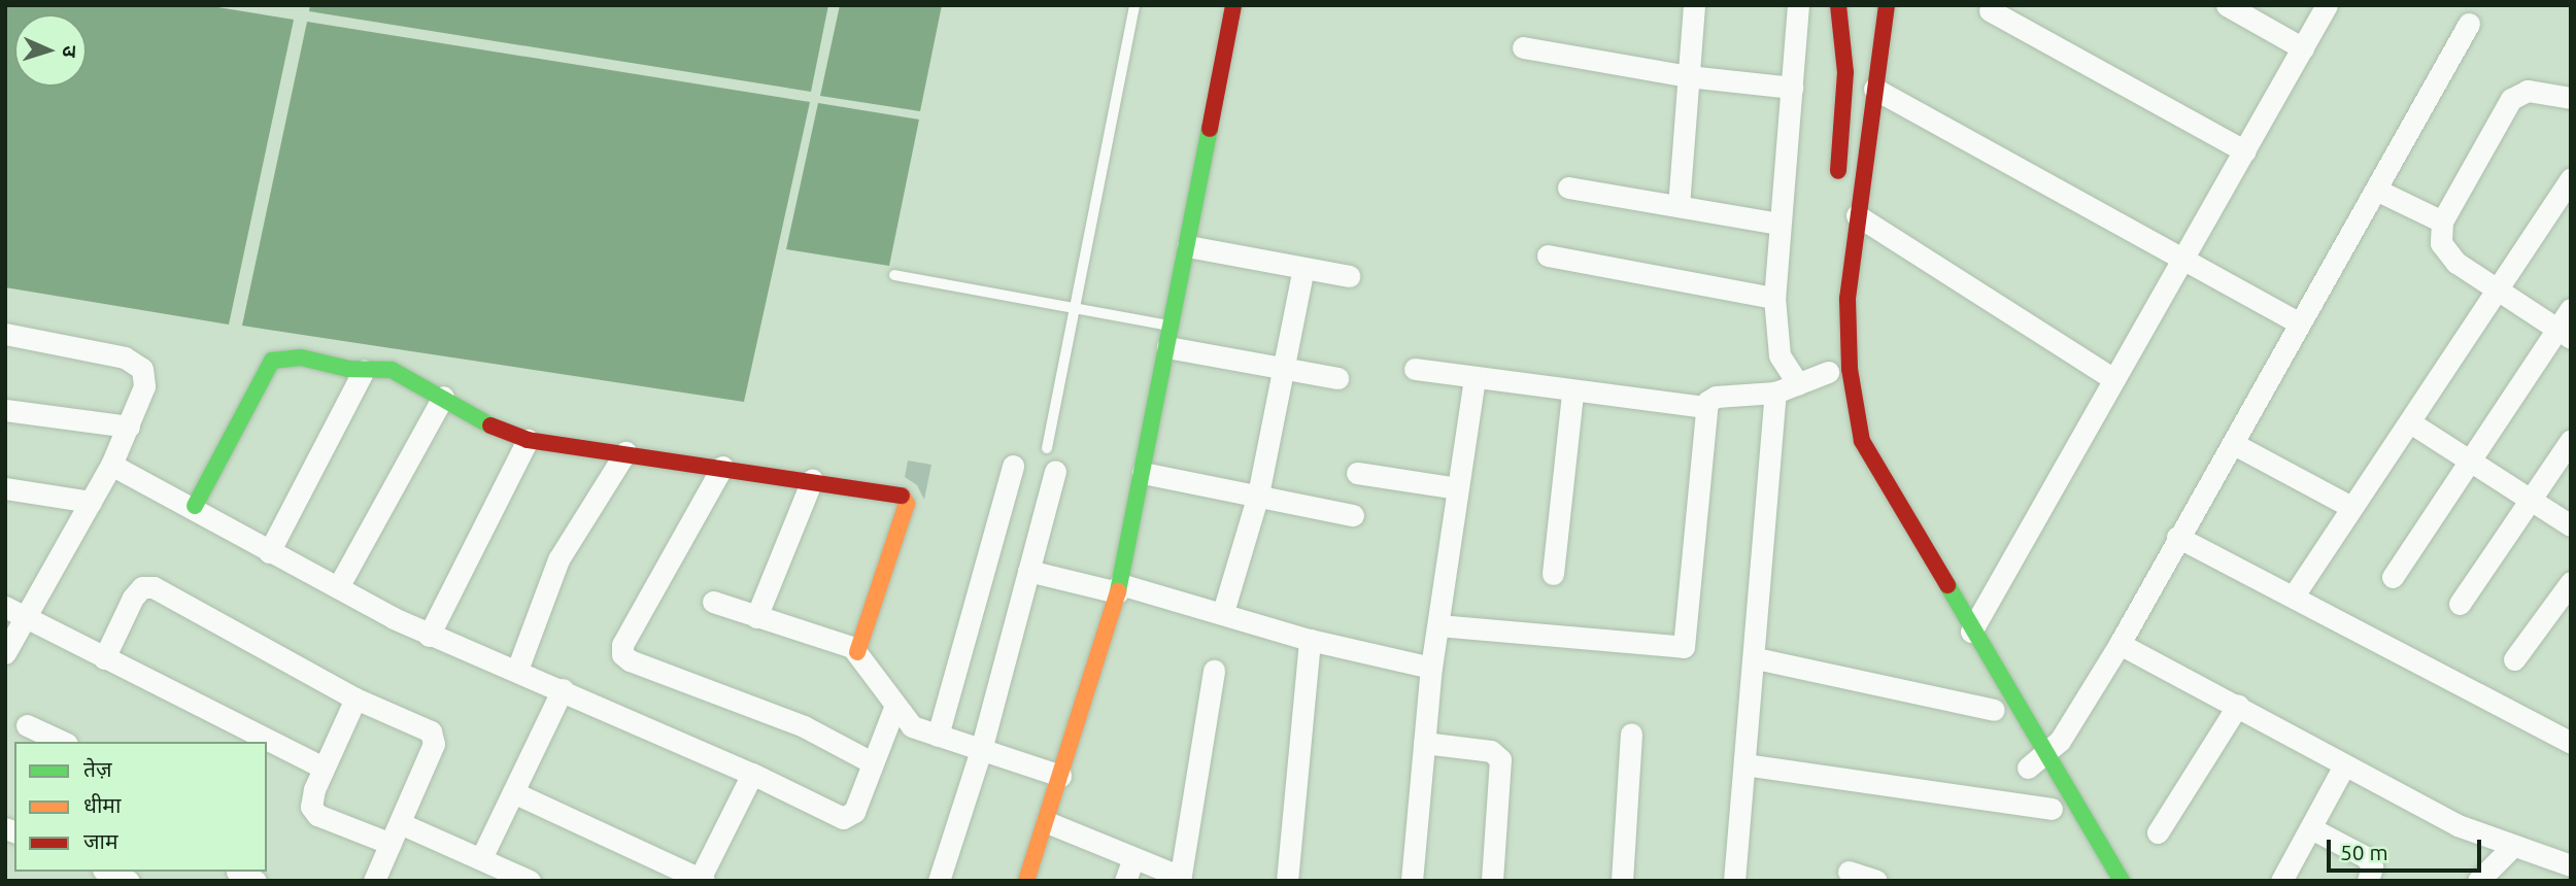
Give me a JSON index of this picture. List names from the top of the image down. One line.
{"legend":["तेज़","धीमा","जाम"],"scale_bar":"50 m","north":"right"}
